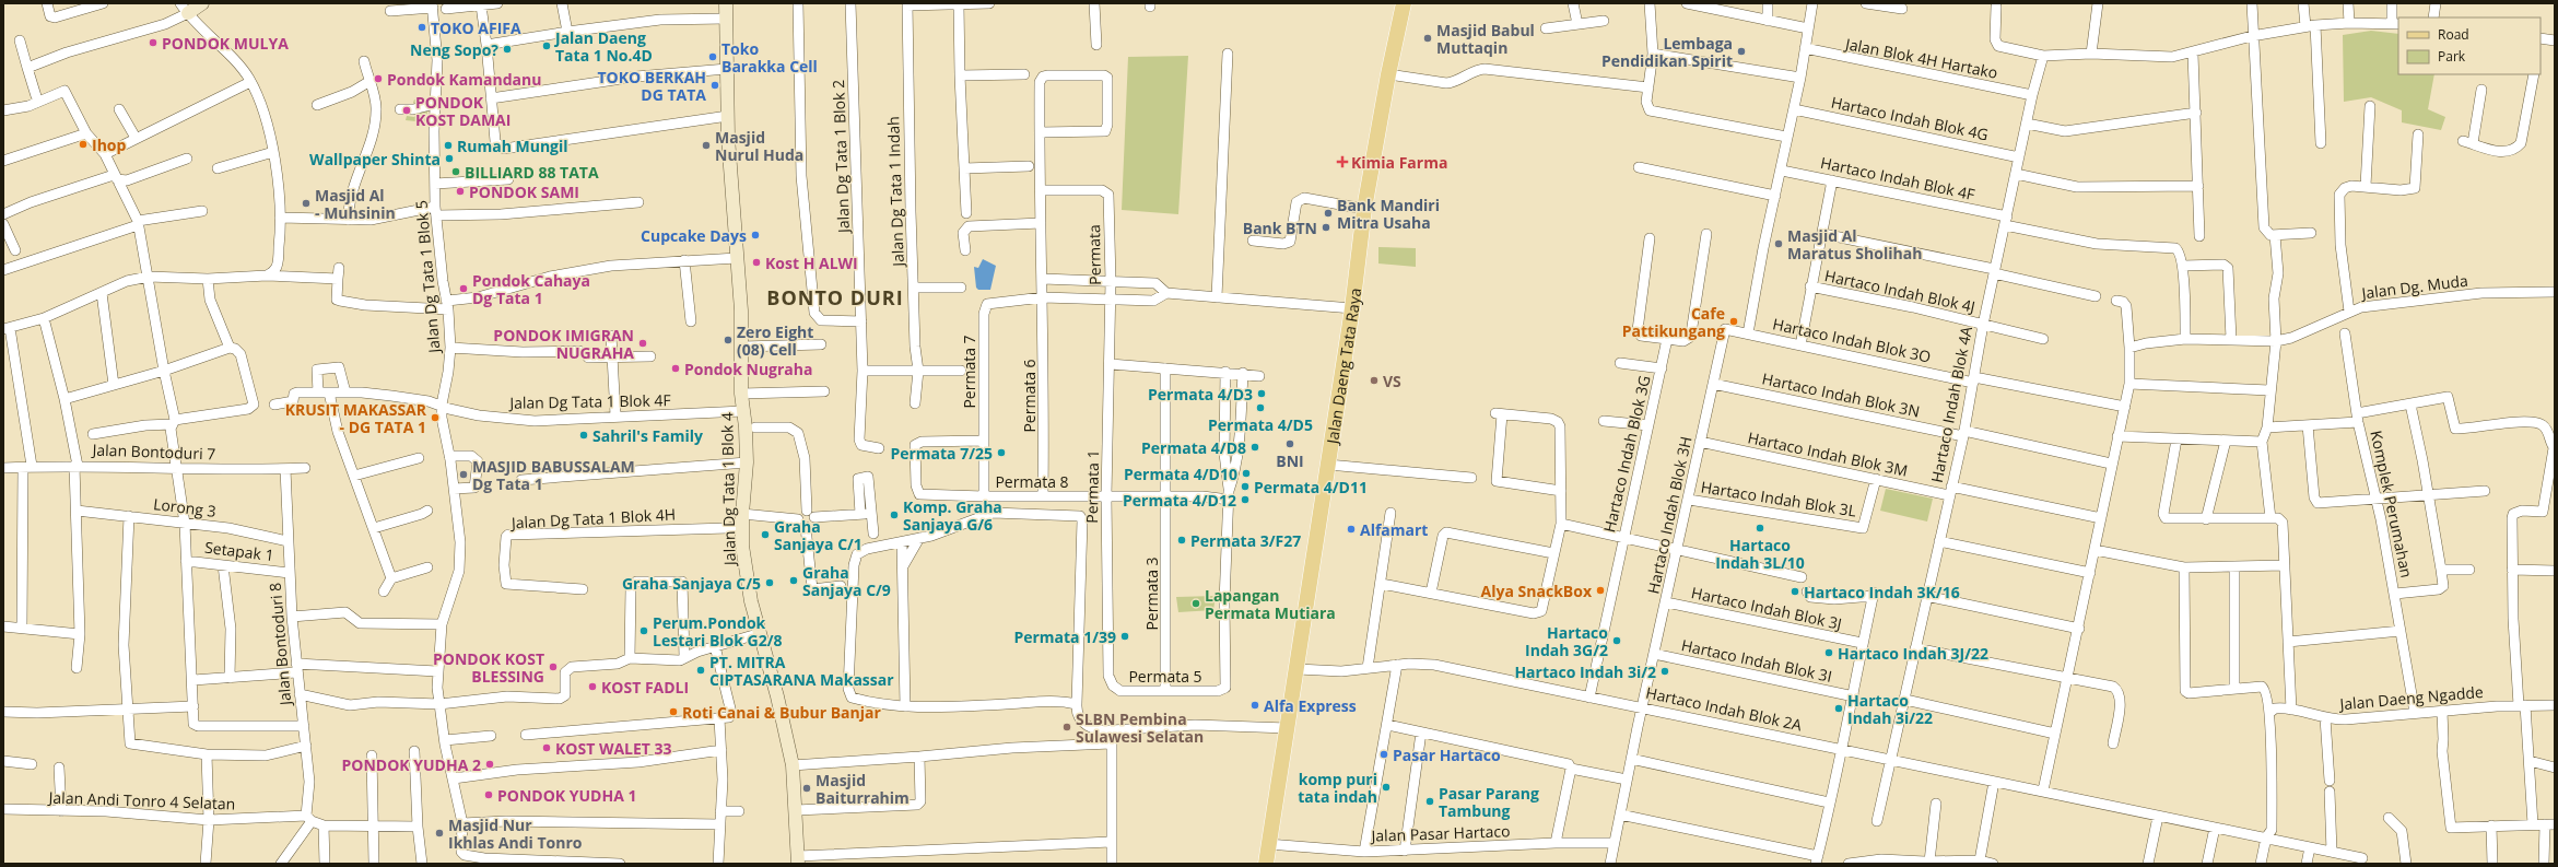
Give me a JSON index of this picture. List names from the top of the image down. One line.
{"streets":{"main road":["Jalan Daeng Tata Raya"],"street":["Jalan Blok 4H Hartako","Hartaco Indah Blok 4G","Jalan Dg Tata 1 Blok 2","Hartaco Indah Blok 4F","Jalan Dg Tata 1 Indah","Permata","Jalan Dg Tata 1 Blok 5","Jalan Dg. Muda","Hartaco Indah Blok 4J","Hartaco Indah Blok 3O","Permata 7","Hartaco Indah Blok 3N","Permata 6","Jalan Dg Tata 1 Blok 4F","Hartaco Indah Blok 4A","Jalan Bontoduri 7","Hartaco Indah Blok 3G","Hartaco Indah Blok 3M","Permata 8","Permata 1","Jalan Dg Tata 1 Blok 4","Hartaco Indah Blok 3L","Komplek Perumahan","Lorong 3","Hartaco Indah Blok 3H","Jalan Dg Tata 1 Blok 4H","Setapak 1","Permata 3","Hartaco Indah Blok 3J","Jalan Bontoduri 8","Hartaco Indah Blok 3I","Permata 5","Jalan Daeng Ngadde","Hartaco Indah Blok 2A","Jalan Andi Tonro 4 Selatan","Jalan Pasar Hartaco"]},"crossings":[["Jalan Blok 4H Hartako","Hartaco Indah Blok 4A"],["Hartaco Indah Blok 4G","Hartaco Indah Blok 4A"],["Hartaco Indah Blok 4F","Hartaco Indah Blok 4A"],["Permata","Permata 7"],["Permata","Permata 6"],["Permata","Permata 1"],["Jalan Dg Tata 1 Blok 5","Jalan Dg Tata 1 Blok 4F"],["Hartaco Indah Blok 4J","Hartaco Indah Blok 4A"],["Hartaco Indah Blok 3O","Hartaco Indah Blok 4A"],["Hartaco Indah Blok 3O","Hartaco Indah Blok 3H"],["Jalan Daeng Tata Raya","Hartaco Indah Blok 2A"],["Jalan Daeng Tata Raya","Jalan Pasar Hartaco"],["Permata 7","Permata 6"],["Permata 7","Permata 8"],["Hartaco Indah Blok 3N","Hartaco Indah Blok 4A"],["Hartaco Indah Blok 3N","Hartaco Indah Blok 3H"],["Permata 6","Permata 8"],["Jalan Dg Tata 1 Blok 4F","Jalan Dg Tata 1 Blok 4"],["Hartaco Indah Blok 4A","Hartaco Indah Blok 3M"],["Hartaco Indah Blok 4A","Hartaco Indah Blok 2A"],["Jalan Bontoduri 7","Jalan Bontoduri 8"],["Hartaco Indah Blok 3G","Hartaco Indah Blok 2A"],["Hartaco Indah Blok 3M","Hartaco Indah Blok 3L"],["Hartaco Indah Blok 3M","Hartaco Indah Blok 3H"],["Permata 8","Permata 1"],["Permata 1","Permata 5"],["Jalan Dg Tata 1 Blok 4","Jalan Dg Tata 1 Blok 4H"],["Hartaco Indah Blok 3L","Hartaco Indah Blok 3H"],["Komplek Perumahan","Jalan Daeng Ngadde"],["Lorong 3","Jalan Bontoduri 8"],["Hartaco Indah Blok 3H","Hartaco Indah Blok 3J"],["Hartaco Indah Blok 3H","Hartaco Indah Blok 3I"],["Hartaco Indah Blok 3H","Hartaco Indah Blok 2A"],["Hartaco Indah Blok 3H","Jalan Pasar Hartaco"],["Setapak 1","Jalan Bontoduri 8"],["Permata 3","Permata 5"],["Jalan Bontoduri 8","Jalan Andi Tonro 4 Selatan"]],"districts":["BONTO DURI"],"places":{"other":["TOKO AFIFA","Masjid Babul Muttaqin","PONDOK MULYA","Jalan Daeng Tata 1 No.4D","Neng Sopo?","Lembaga Pendidikan Spirit","Toko Barakka Cell","Pondok Kamandanu","TOKO BERKAH DG TATA","PONDOK KOST DAMAI","Ihop","Rumah Mungil","Masjid Nurul Huda","Wallpaper Shinta","BILLIARD 88 TATA","PONDOK SAMI","Masjid Al - Muhsinin","Bank Mandiri Mitra Usaha","Bank BTN","Cupcake Days","Masjid Al Maratus Sholihah","Kost H ALWI","Pondok Cahaya Dg Tata 1","Cafe Pattikungang","Zero Eight (08) Cell","PONDOK IMIGRAN NUGRAHA","Pondok Nugraha","VS","Permata 4/D3","Permata 4/D5","KRUSIT MAKASSAR - DG TATA 1","Sahril's Family","BNI","Permata 4/D8","Permata 7/25","Permata 4/D10","MASJID BABUSSALAM Dg Tata 1","Permata 4/D11","Permata 4/D12","Komp. Graha Sanjaya G/6","Hartaco Indah 3L/10","Alfamart","Graha Sanjaya C/1","Permata 3/F27","Graha Sanjaya C/9","Graha Sanjaya C/5","Alya SnackBox","Hartaco Indah 3K/16","Lapangan Permata Mutiara","Perum.Pondok Lestari Blok G2/8","Permata 1/39","Hartaco Indah 3G/2","Hartaco Indah 3J/22","PONDOK KOST BLESSING","PT. MITRA CIPTASARANA Makassar","Hartaco Indah 3i/2","KOST FADLI","Alfa Express","Hartaco Indah 3i/22","Roti Canai & Bubur Banjar","SLBN Pembina Sulawesi Selatan","KOST WALET 33","Pasar Hartaco","PONDOK YUDHA 2","komp puri tata indah","Masjid Baiturrahim","PONDOK YUDHA 1","Pasar Parang Tambung","Masjid Nur Ikhlas Andi Tonro"],"health":["Kimia Farma"]},"legend":["Road","Park"]}
